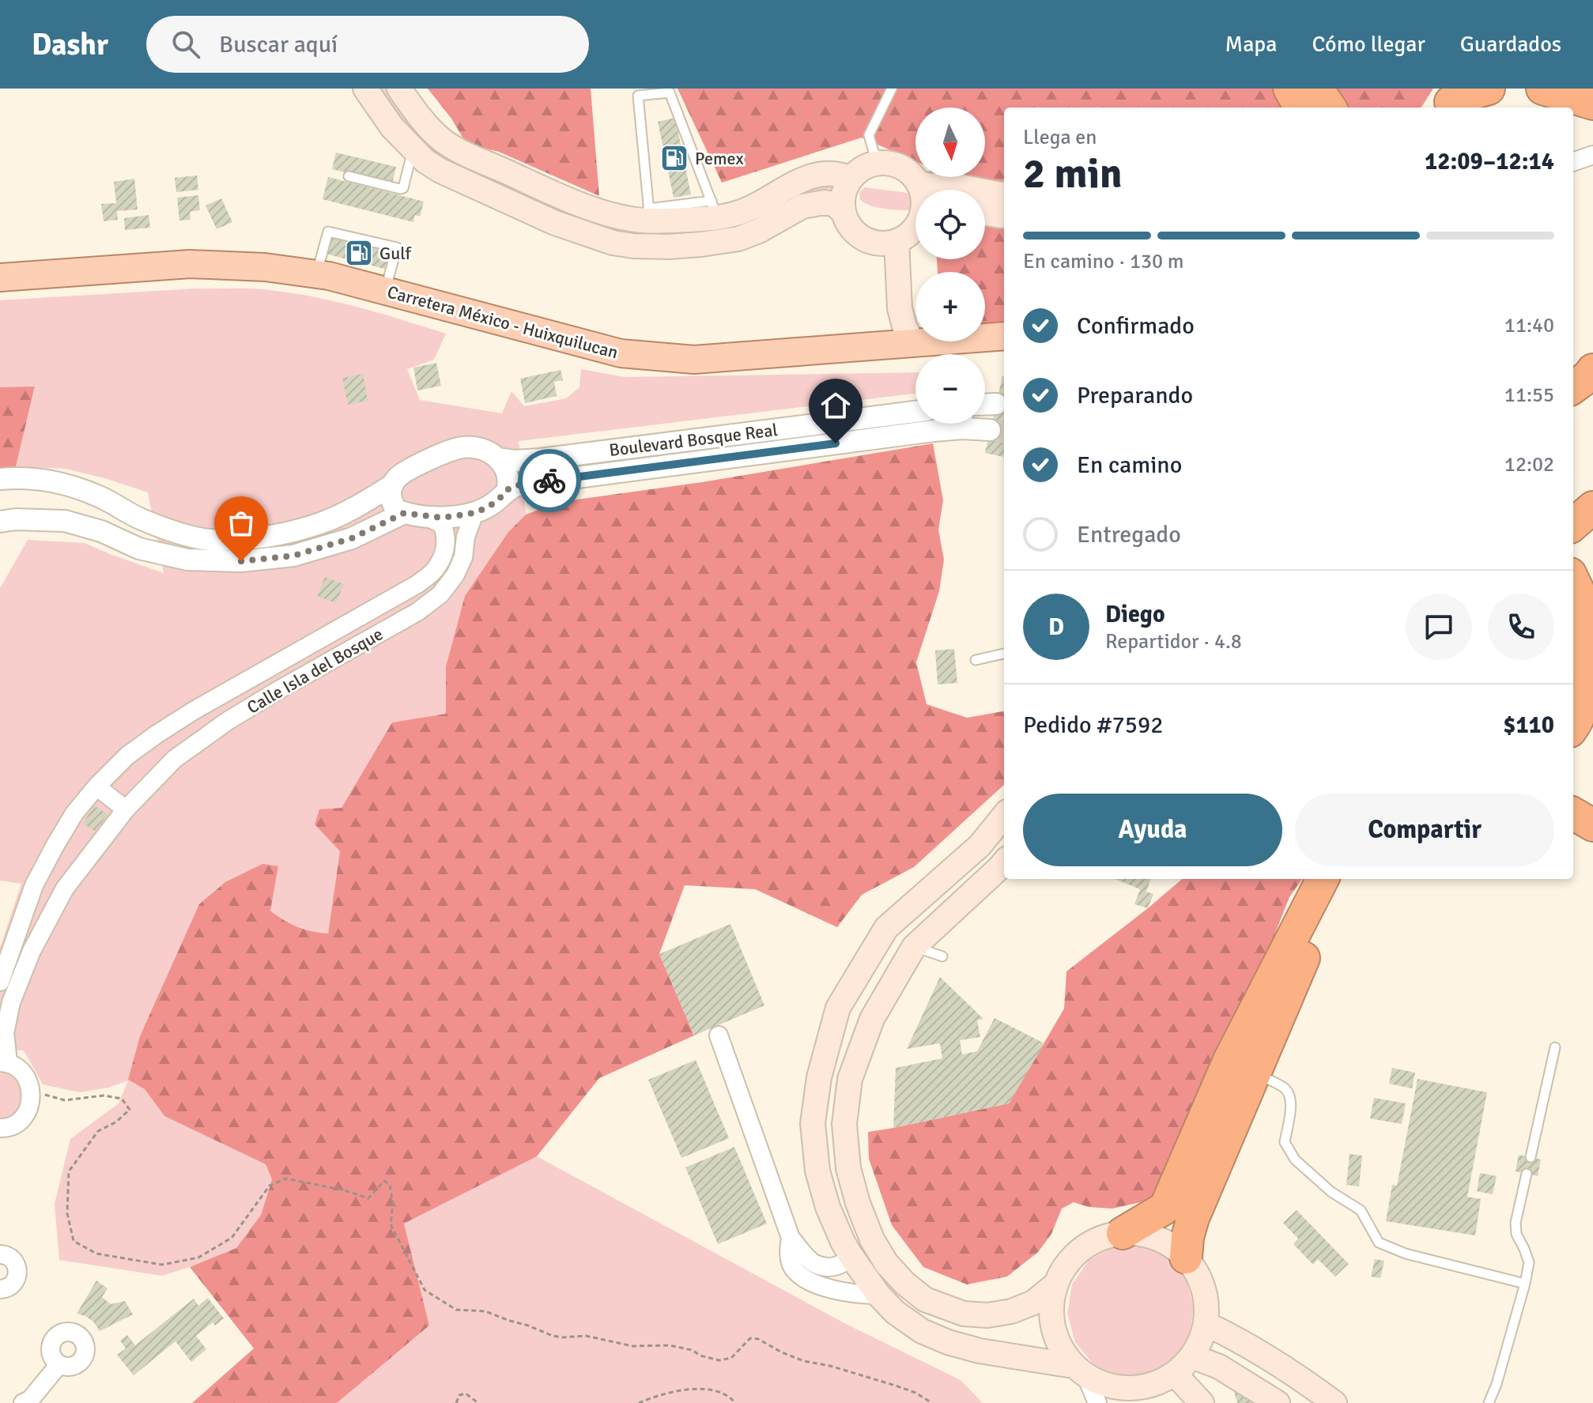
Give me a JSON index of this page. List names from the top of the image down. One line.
{"streets":{"main road":["Carretera México - Huixquilucan"],"street":["Boulevard Bosque Real","Calle Isla del Bosque"]},"places":{"fuel station":["Pemex","Gulf"]},"north":"bottom","page":{"header":"Dashr","search":"Buscar aquí","nav":["Mapa","Cómo llegar","Guardados"],"map_buttons":["+","−"],"heading":["2 min","Llega en","12:09–12:14"],"panel":["Diego","Repartidor · 4.8","Pedido #7592","$110"],"bar":"En camino · 130 m","list":[["Confirmado","11:40"],["Preparando","11:55"],["En camino","12:02"],"Entregado"],"round":"D","buttons":["Ayuda","Compartir"]}}
